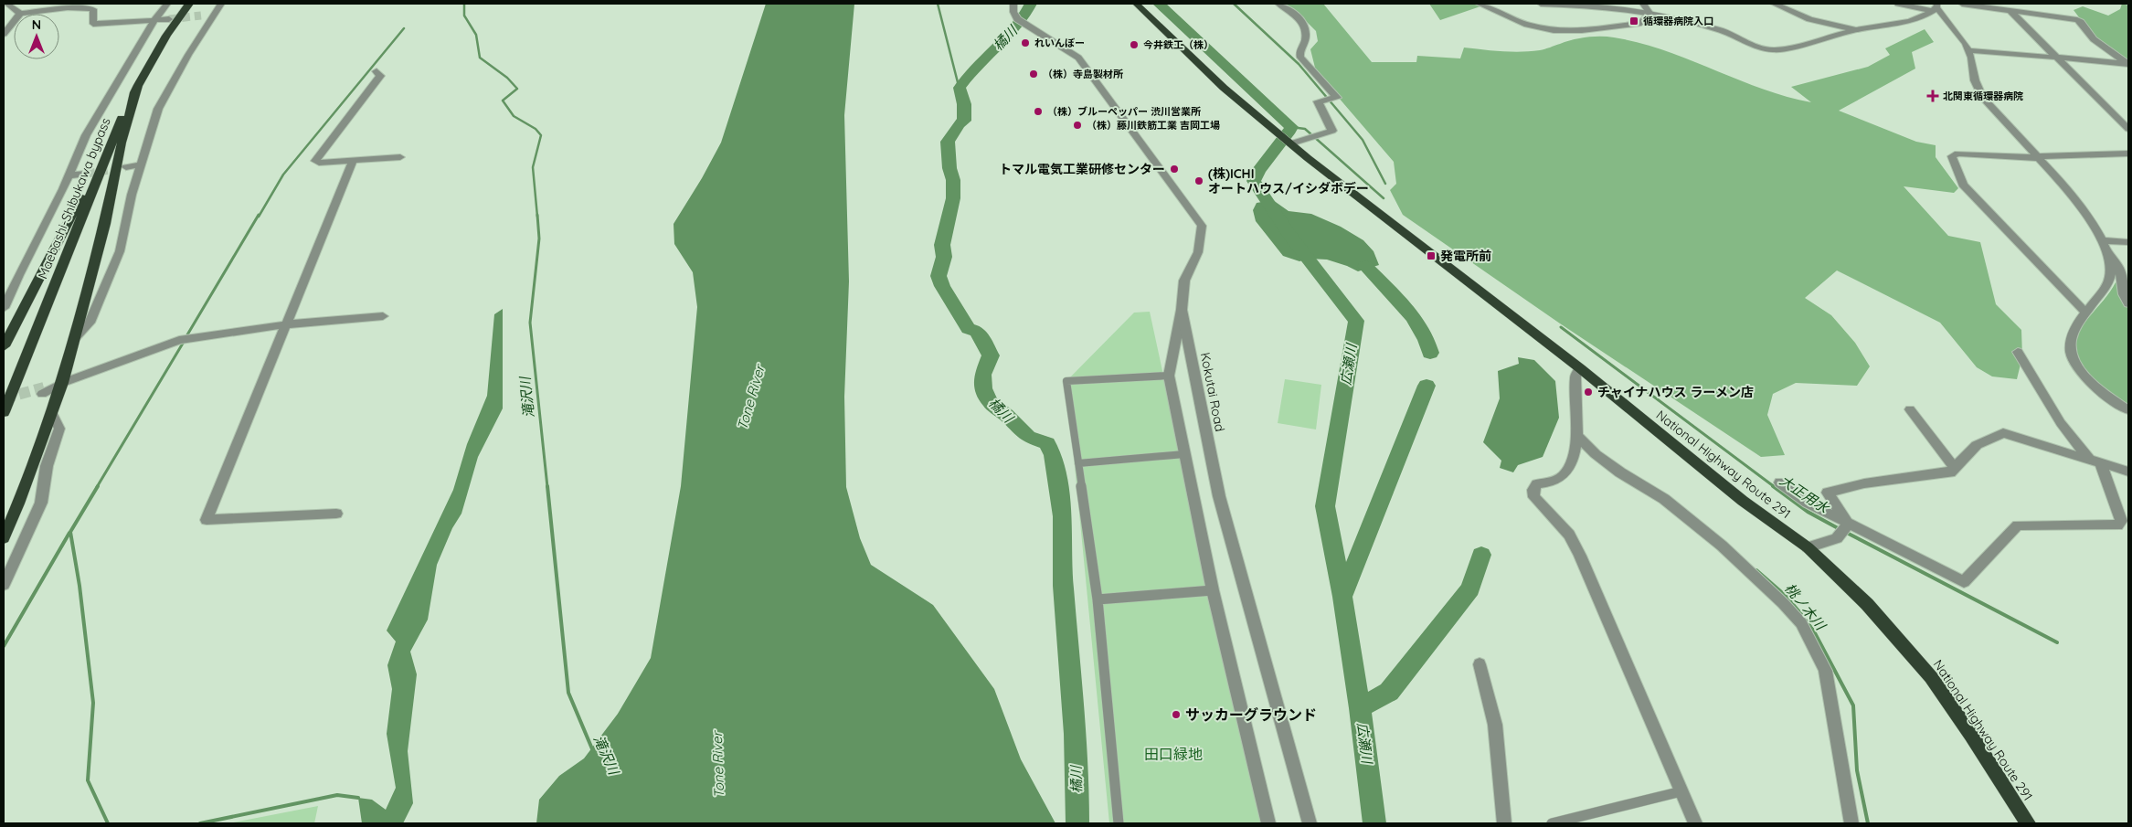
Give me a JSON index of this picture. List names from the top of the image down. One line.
{"streets":{"highway":["Maebashi-Shibukawa bypass","National Highway Route 291"],"street":["Kokutai Road"]},"water":["橘川","広瀬川","滝沢川","Tone River","大正用水","桃ノ木川"],"parks":["田口緑地"],"places":{"transit":["循環器病院入口","発電所前"],"other":["れいんぼー","今井鉄工（株）","（株）寺島製材所","（株）ブルーペッパー 渋川営業所","（株）藤川鉄筋工業 吉岡工場","トマル電気工業研修センター","(株)ICHI オートハウス/イシダボデー","チャイナハウス ラーメン店","サッカーグラウンド"],"health":["北関東循環器病院"]},"north":"top"}
